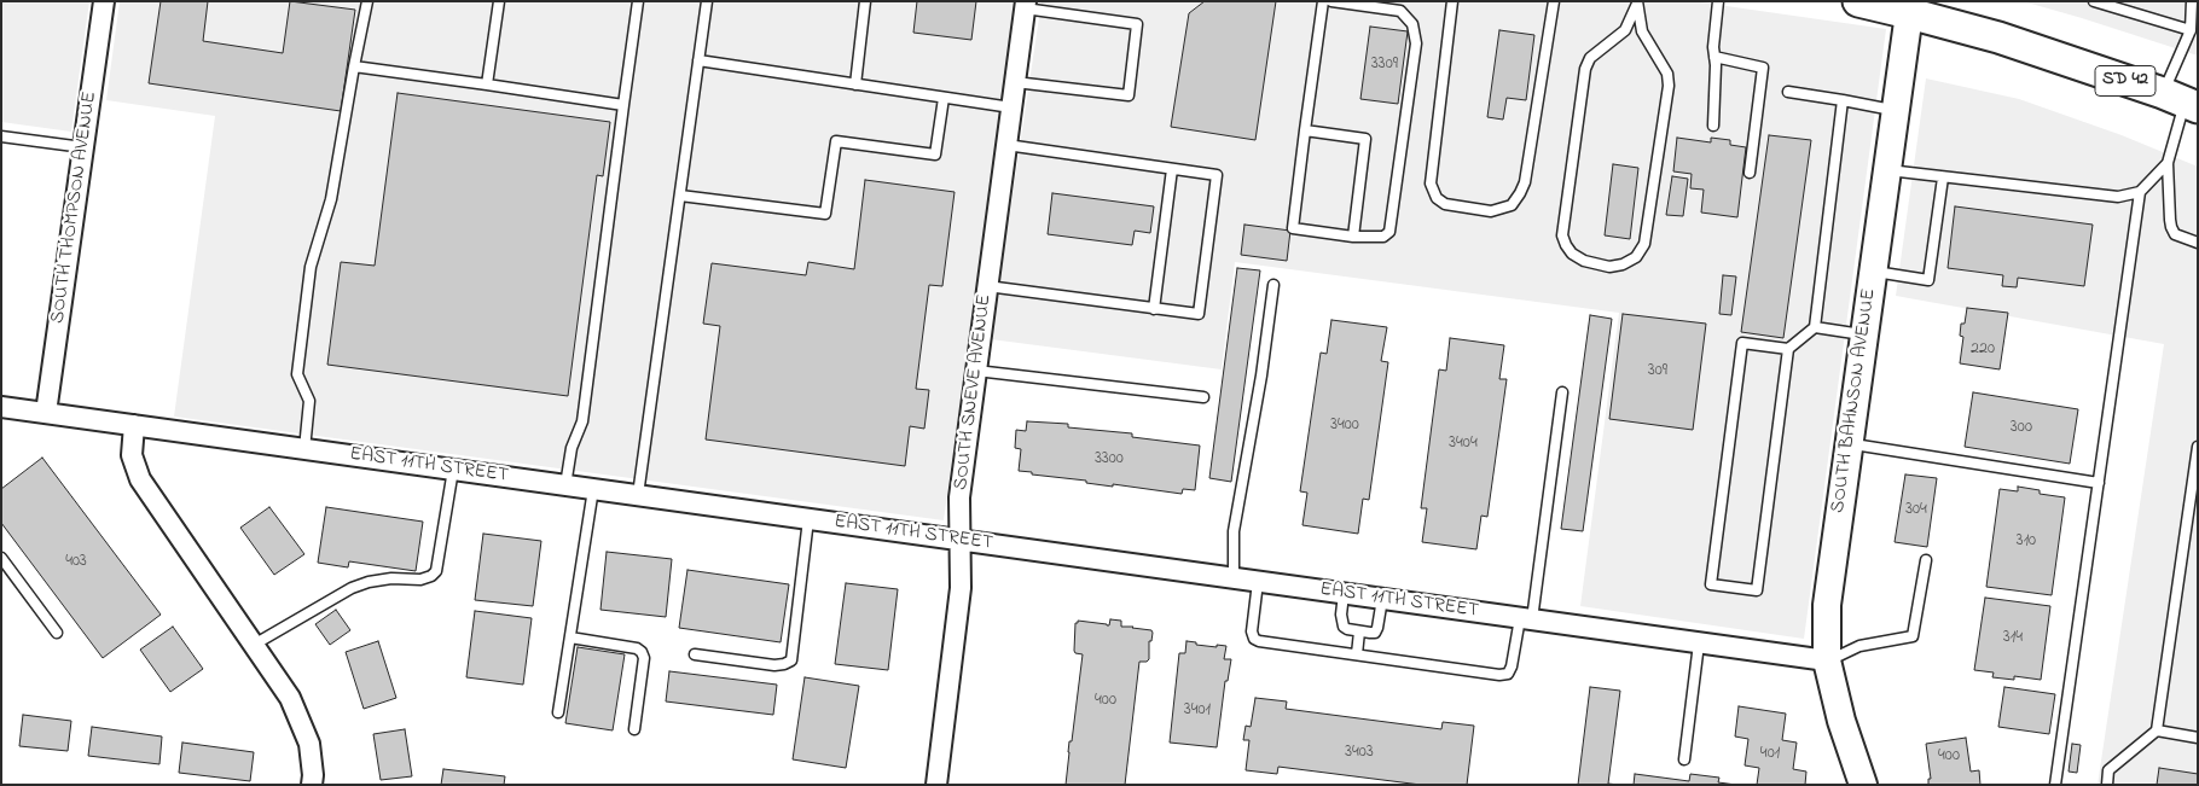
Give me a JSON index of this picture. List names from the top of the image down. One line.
{"streets":{"main road":["SD 42"],"street":["SOUTH THOMPSON AVENUE","SOUTH SNEVE AVENUE","SOUTH BAHNSON AVENUE","EAST 11TH STREET"]},"crossings":[["SD 42","SOUTH BAHNSON AVENUE"],["SOUTH THOMPSON AVENUE","EAST 11TH STREET"],["SOUTH SNEVE AVENUE","EAST 11TH STREET"],["SOUTH BAHNSON AVENUE","EAST 11TH STREET"]],"house_numbers":["3309","220","309","3400","300","3404","3300","304","310","403","314","400","3401","3403","401","400"]}
